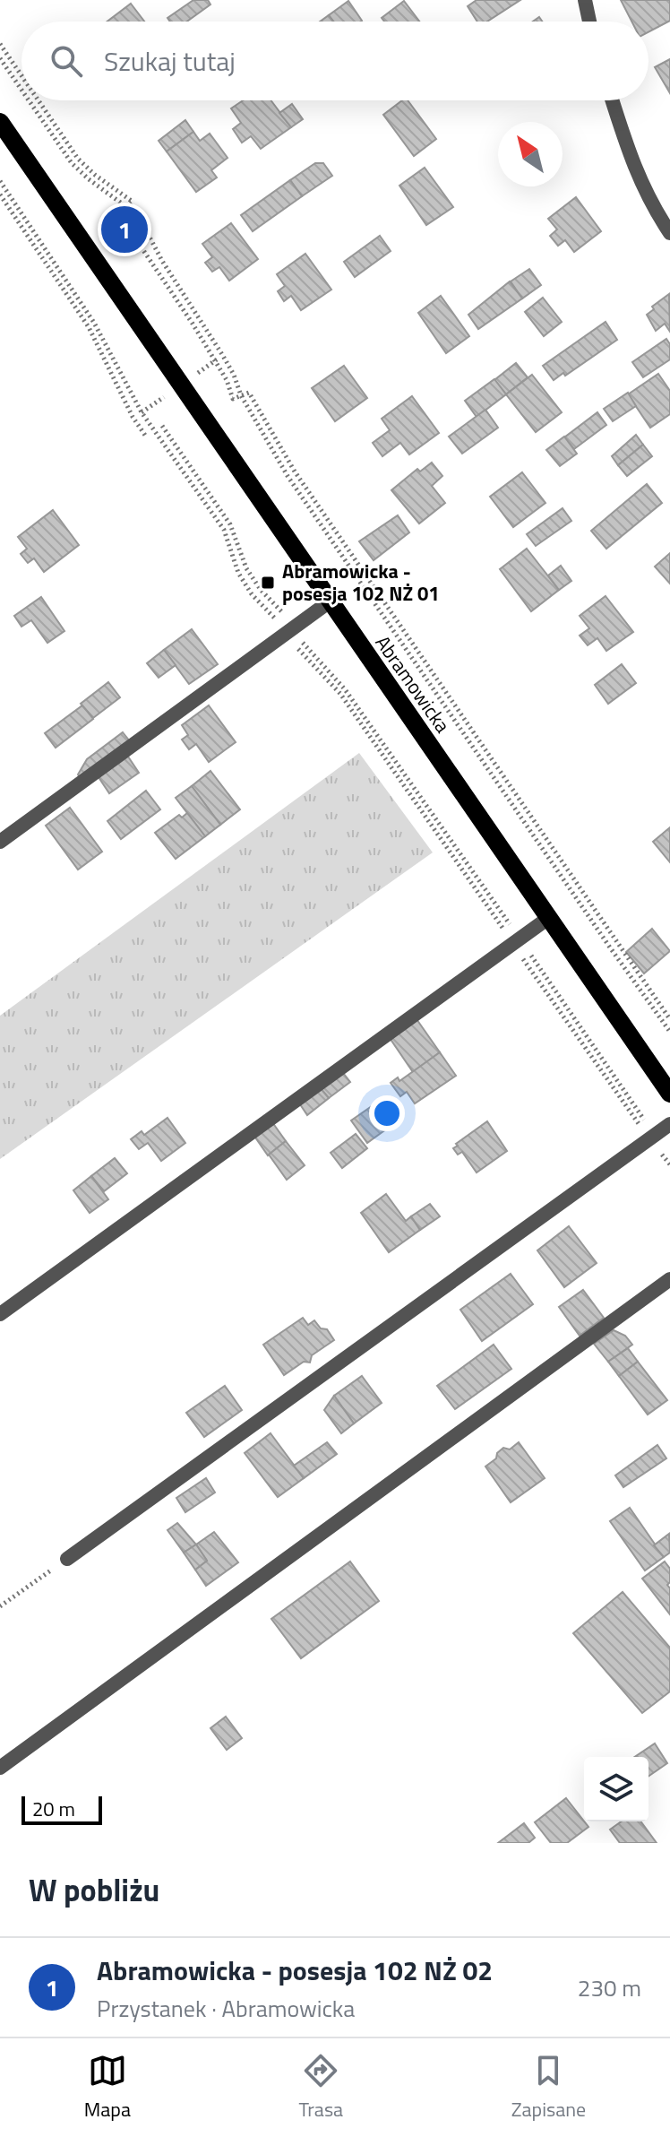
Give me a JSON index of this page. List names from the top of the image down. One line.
{"streets":{"main road":["Abramowicka"]},"places":{"transit":["Abramowicka - posesja 102 NŻ 01"]},"scale_bar":"20 m","north":"top left","page":{"search":"Szukaj tutaj","pins":"1","scale":"20 m","heading":"W pobliżu","list":[{"mark":"1","name":"Abramowicka - posesja 102 NŻ 02","note":"Przystanek · Abramowicka","value":"230 m"}],"nav":["Mapa","Trasa","Zapisane"]}}
